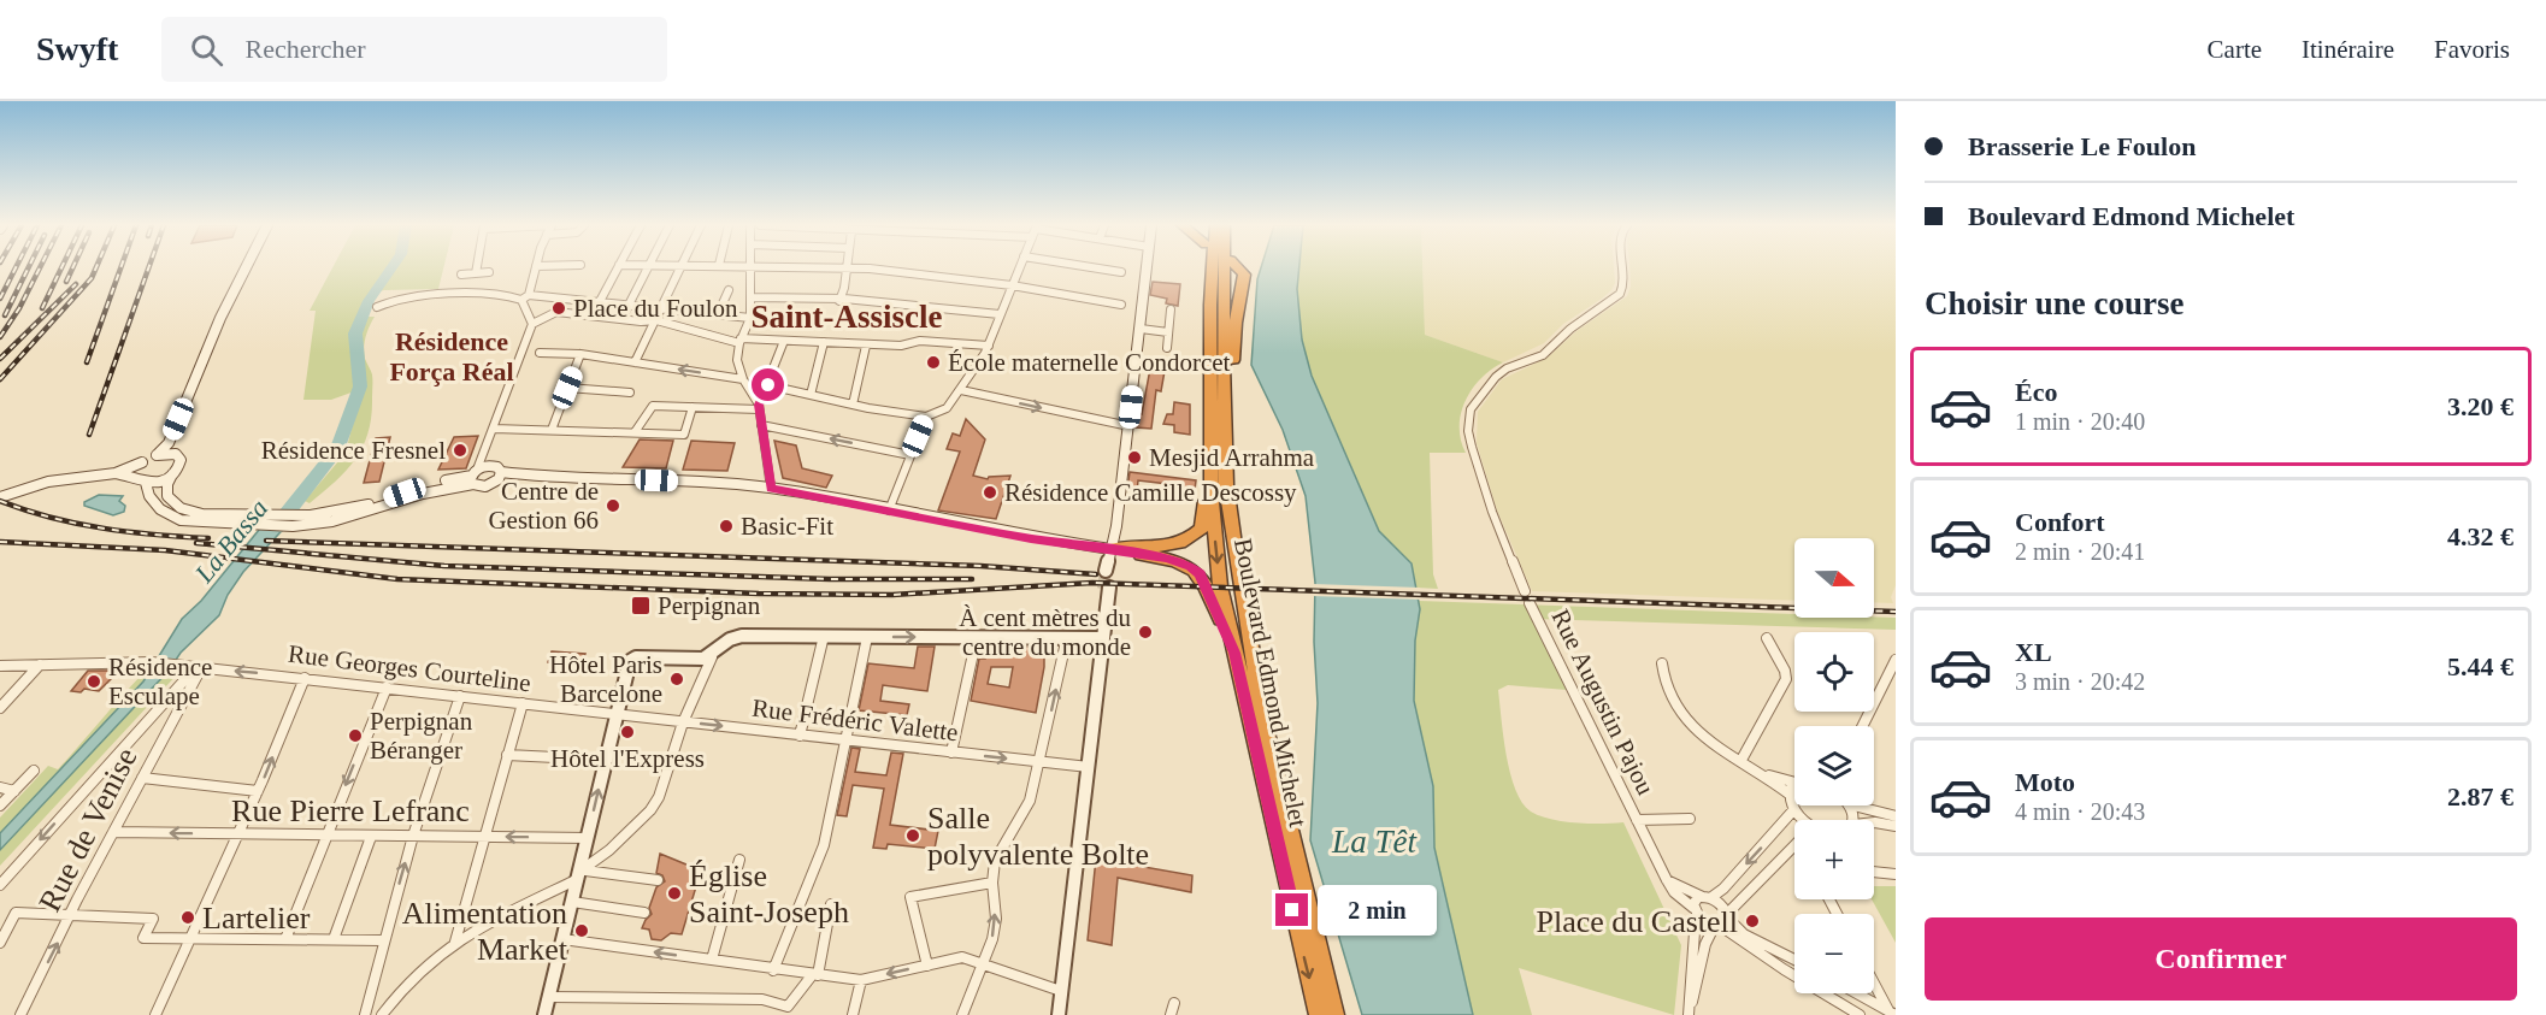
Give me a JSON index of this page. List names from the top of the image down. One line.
{"streets":{"highway":["Boulevard Edmond Michelet"],"street":["Rue Georges Courteline","Rue Augustin Pajou","Rue Frédéric Valette","Rue Pierre Lefranc","Rue de Venise"]},"crossings":[["Rue Georges Courteline","Rue Frédéric Valette"],["Rue Georges Courteline","Rue de Venise"],["Rue Pierre Lefranc","Rue de Venise"]],"one_way":["Rue Frédéric Valette"],"districts":["Saint-Assiscle","Résidence Força Réal"],"water":["La Bassa","La Têt"],"places":{"other":["Place du Foulon","École maternelle Condorcet","Résidence Fresnel","Mesjid Arrahma","Résidence Camille Descossy","Centre de Gestion 66","Basic-Fit","À cent mètres du centre du monde","Hôtel Paris Barcelone","Résidence Esculape","Hôtel l'Express","Perpignan Béranger","Salle polyvalente Bolte","Église Saint-Joseph","Lartelier","Place du Castell","Alimentation Market"],"transit":["Perpignan"]},"north":"right","page":{"header":"Swyft","search":"Rechercher","nav":["Carte","Itinéraire","Favoris"],"banner":["Brasserie Le Foulon","Boulevard Edmond Michelet"],"heading":"Choisir une course","list":[{"name":"Éco","note":"1 min · 20:40","value":"3.20 €"},{"name":"Confort","note":"2 min · 20:41","value":"4.32 €"},{"name":"XL","note":"3 min · 20:42","value":"5.44 €"},{"name":"Moto","note":"4 min · 20:43","value":"2.87 €"}],"map_buttons":["+","−"],"bubble":"2 min","buttons":"Confirmer"}}
